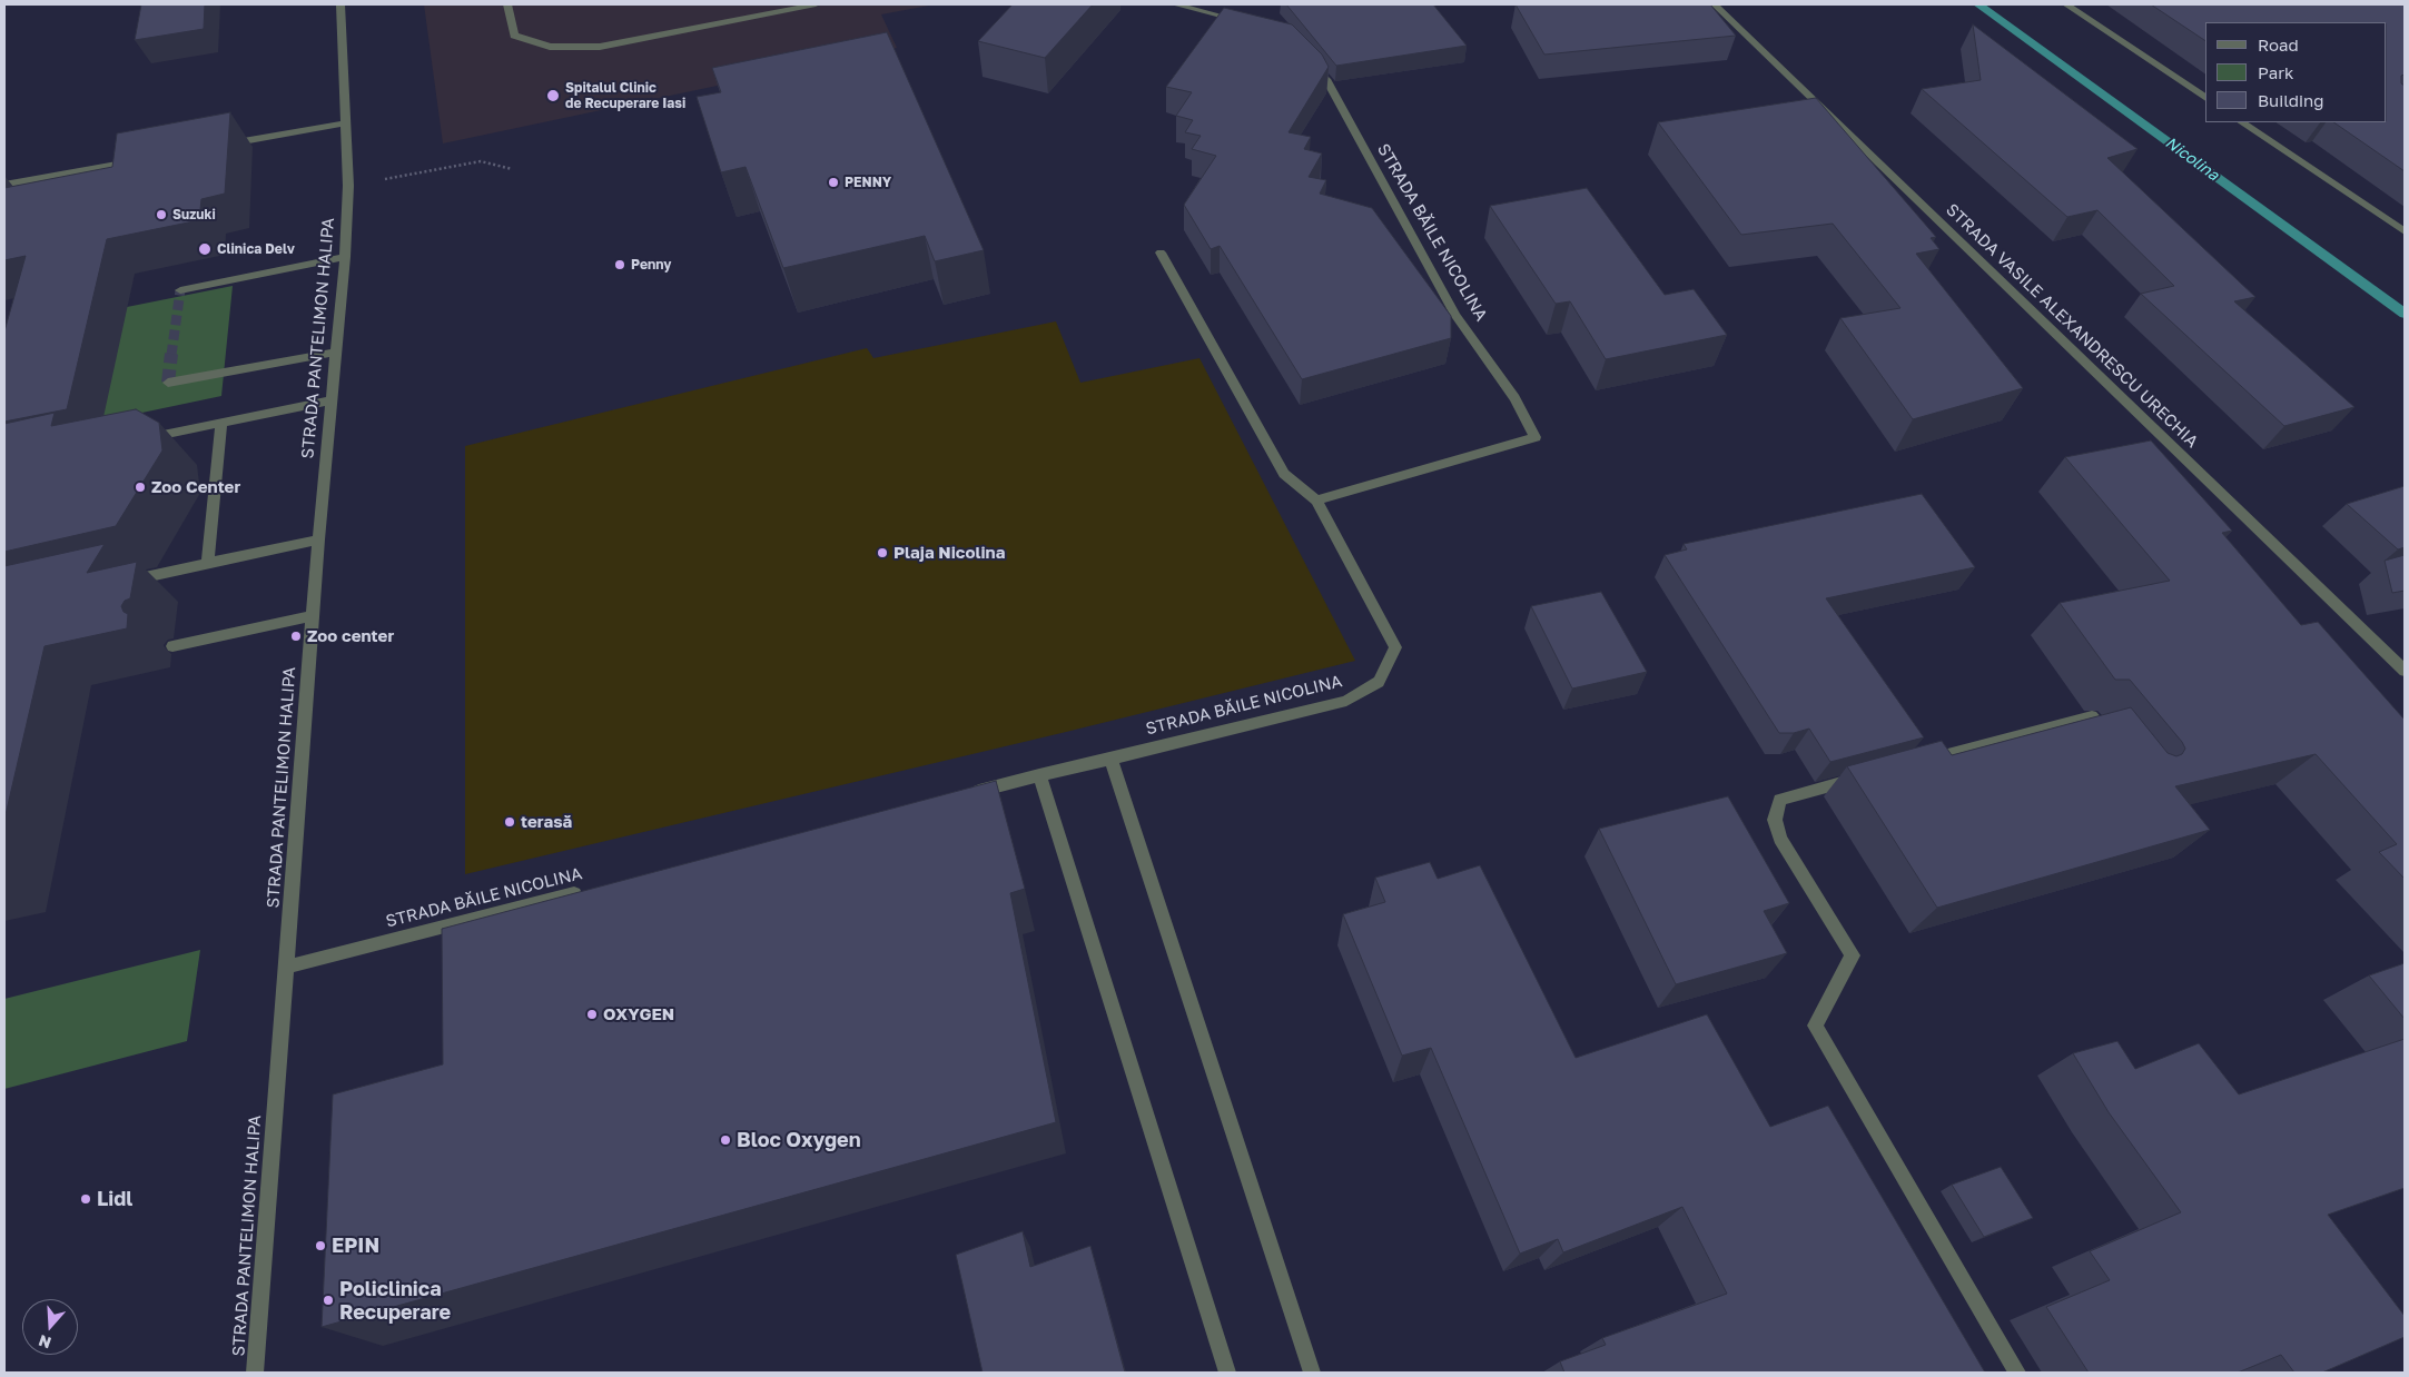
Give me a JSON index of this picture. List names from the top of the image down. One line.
{"streets":{"street":["STRADA BĂILE NICOLINA","STRADA VASILE ALEXANDRESCU URECHIA","STRADA PANTELIMON HALIPA"]},"crossings":[["STRADA BĂILE NICOLINA","STRADA PANTELIMON HALIPA"]],"water":["Nicolina"],"places":["Spitalul Clinic de Recuperare Iasi","PENNY","Suzuki","Clinica Delv","Penny","Zoo Center","Plaja Nicolina","Zoo center","terasă","OXYGEN","Bloc Oxygen","Lidl","EPIN","Policlinica Recuperare"],"legend":["Road","Park","Building"],"north":"bottom"}
